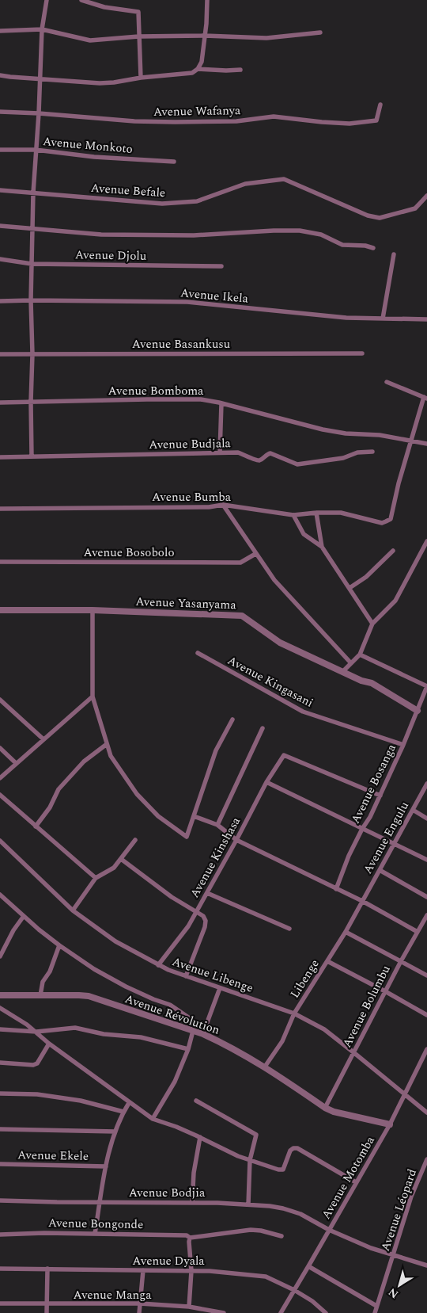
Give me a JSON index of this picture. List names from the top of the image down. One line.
{"streets":{"street":["Avenue Wafanya","Avenue Monkoto","Avenue Befale","Avenue Djolu","Avenue Ikela","Avenue Basankusu","Avenue Bomboma","Avenue Budjala","Avenue Bumba","Avenue Bosobolo","Avenue Yasanyama","Avenue Kingasani","Avenue Bosanga","Avenue Engulu","Avenue Kinshasa","Avenue Libenge","Libenge","Avenue Bolumbu","Avenue Révolution","Avenue Ekele","Avenue Motomba","Avenue Bodjia","Avenue Léopard","Avenue Bongonde","Avenue Dyala","Avenue Manga"]},"crossings":[["Avenue Bomboma","Avenue Bumba"],["Avenue Yasanyama","Avenue Bosanga"],["Avenue Kingasani","Avenue Bosanga"],["Avenue Bosanga","Avenue Kinshasa"],["Avenue Engulu","Libenge"],["Avenue Kinshasa","Avenue Libenge"],["Avenue Libenge","Libenge"],["Avenue Libenge","Avenue Bolumbu"],["Avenue Libenge","Avenue Motomba"],["Libenge","Avenue Révolution"],["Avenue Bolumbu","Avenue Révolution"],["Avenue Révolution","Avenue Motomba"],["Avenue Motomba","Avenue Bodjia"],["Avenue Motomba","Avenue Dyala"],["Avenue Bodjia","Avenue Léopard"]],"north":"bottom left"}
